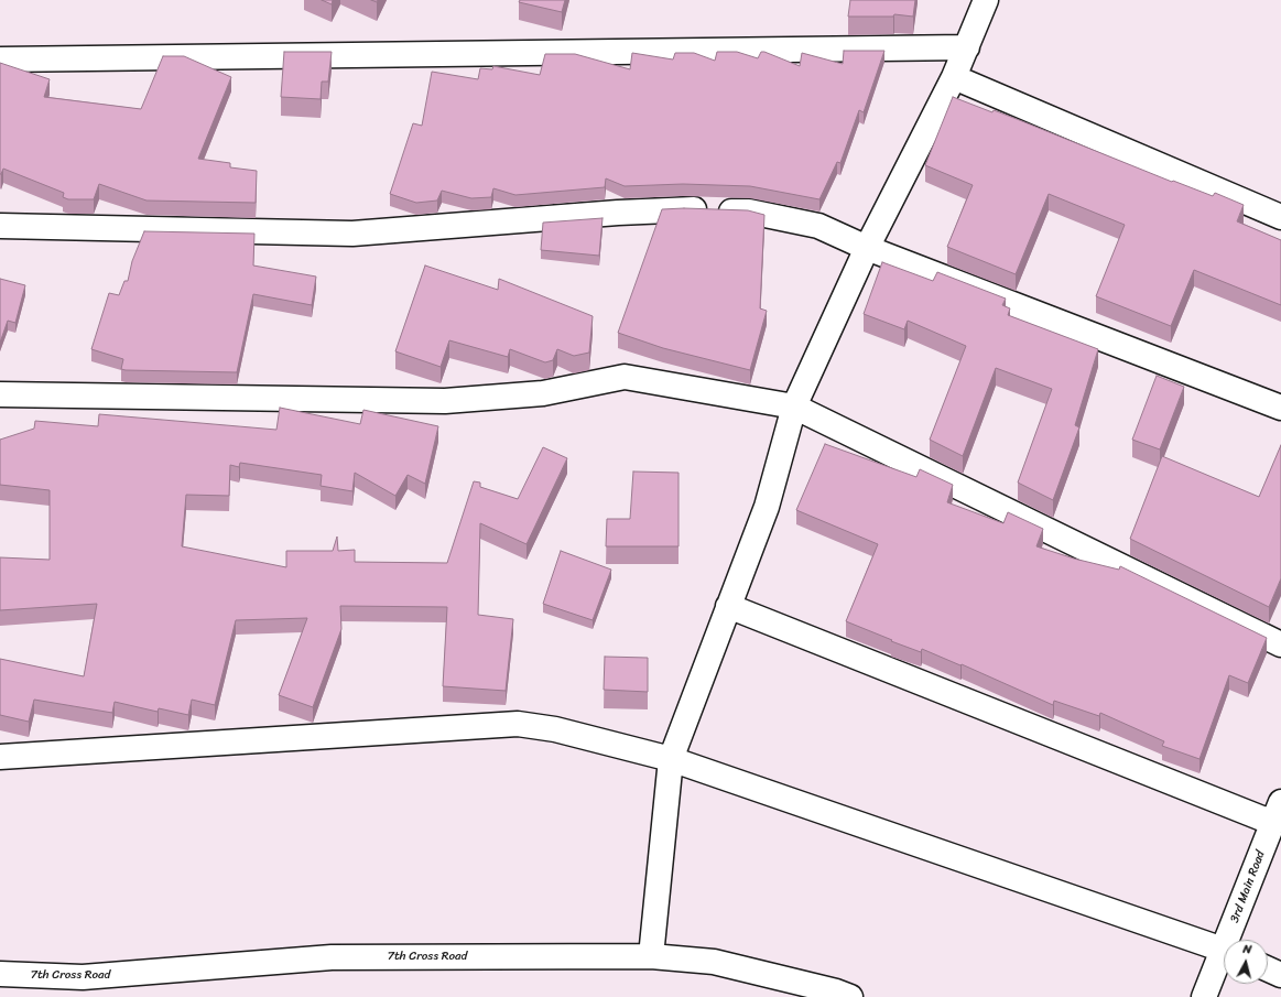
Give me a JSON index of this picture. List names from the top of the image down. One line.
{"streets":{"street":["3rd Main Road","7th Cross Road"]},"north":"top"}
